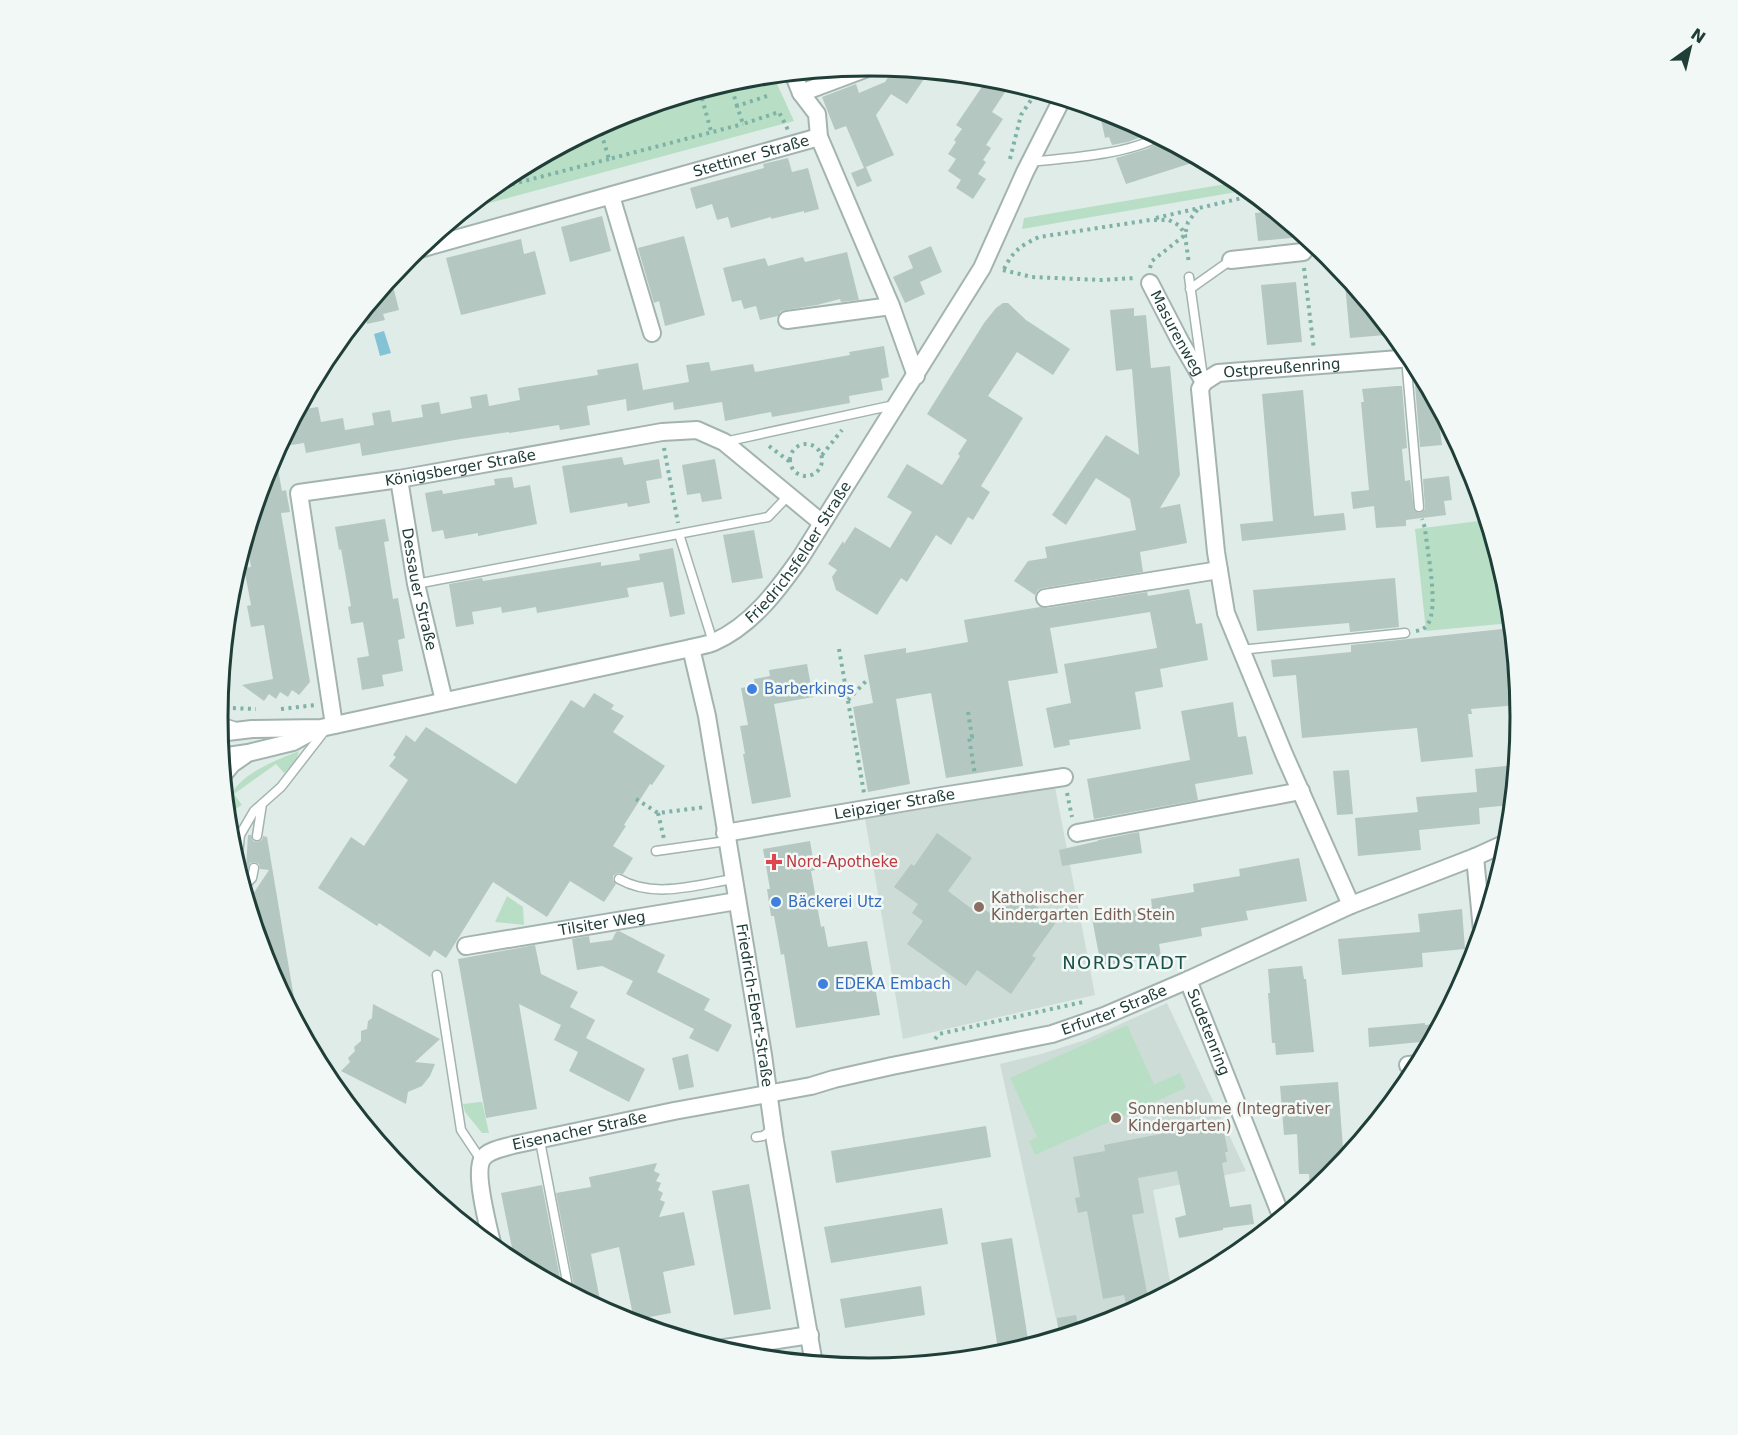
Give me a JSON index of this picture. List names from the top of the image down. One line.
{"streets":{"street":["Stettiner Straße","Masurenweg","Ostpreußenring","Königsberger Straße","Friedrichsfelder Straße","Dessauer Straße","Leipziger Straße","Tilsiter Weg","Friedrich-Ebert-Straße","Erfurter Straße","Sudetenring","Eisenacher Straße"]},"crossings":[["Stettiner Straße","Friedrichsfelder Straße"],["Masurenweg","Ostpreußenring"],["Ostpreußenring","Erfurter Straße"],["Königsberger Straße","Friedrichsfelder Straße"],["Königsberger Straße","Dessauer Straße"],["Friedrichsfelder Straße","Dessauer Straße"],["Friedrichsfelder Straße","Friedrich-Ebert-Straße"],["Leipziger Straße","Friedrich-Ebert-Straße"],["Tilsiter Weg","Friedrich-Ebert-Straße"],["Friedrich-Ebert-Straße","Erfurter Straße"],["Friedrich-Ebert-Straße","Eisenacher Straße"],["Erfurter Straße","Sudetenring"],["Erfurter Straße","Eisenacher Straße"]],"districts":["NORDSTADT"],"places":{"other":["Barberkings","Bäckerei Utz","Katholischer Kindergarten Edith Stein","EDEKA Embach","Sonnenblume (Integrativer Kindergarten)"],"health":["Nord-Apotheke"]},"north":"top right"}
